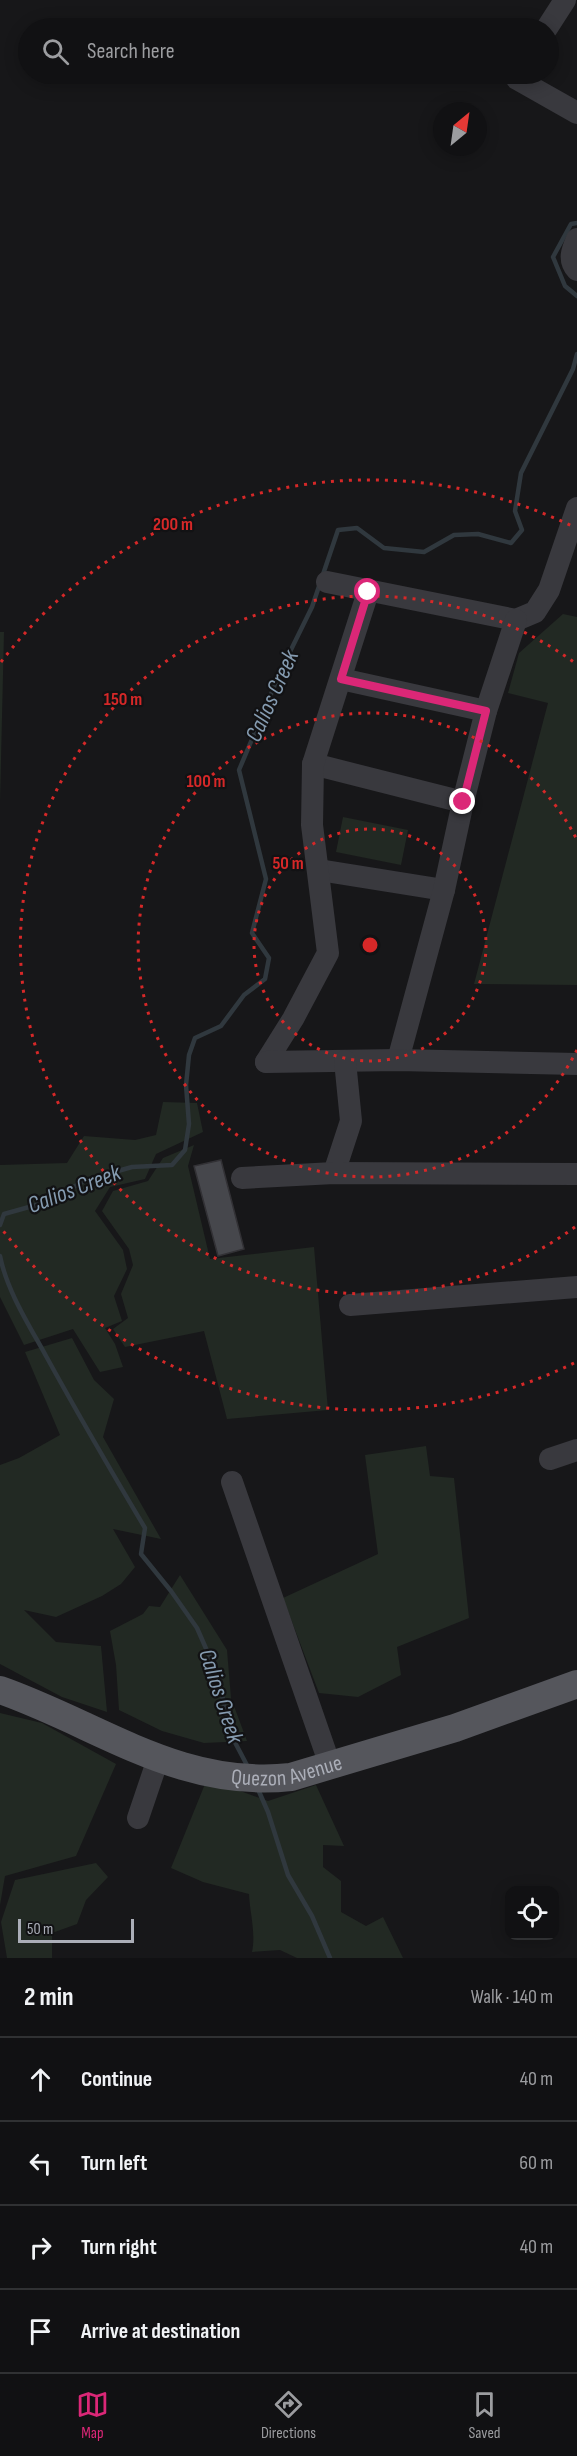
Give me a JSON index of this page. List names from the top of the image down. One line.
{"streets":{"main road":["Quezon Avenue"]},"water":["Calios Creek"],"scale_bar":"50 m","north":"top right","page":{"search":"Search here","scale":"50 m","heading":["2 min","Walk · 140 m"],"list":[["Continue","40 m"],["Turn left","60 m"],["Turn right","40 m"],"Arrive at destination"],"nav":["Map","Directions","Saved"]},"rings":["200 m","150 m","100 m","50 m"]}
